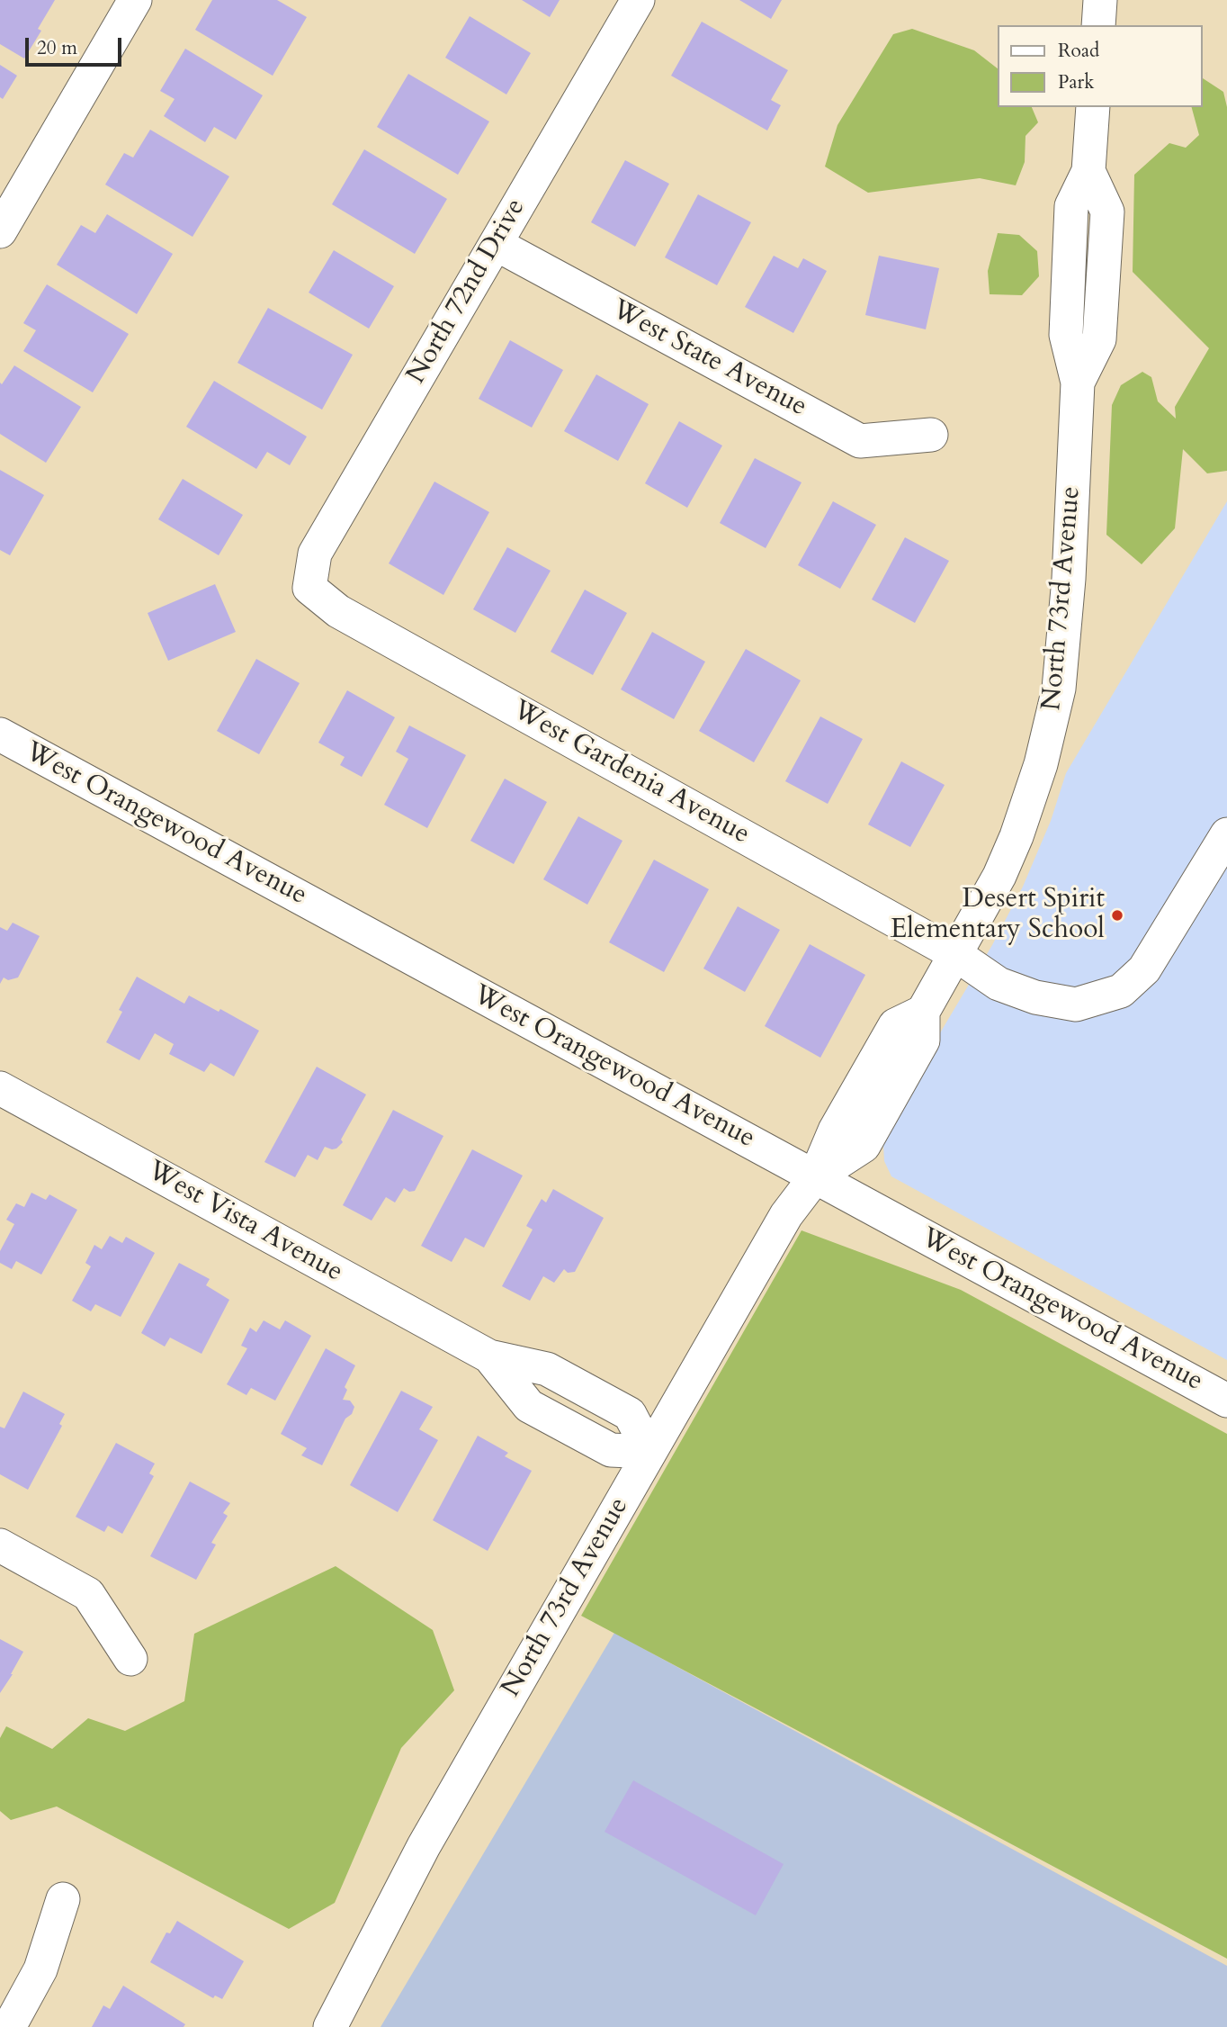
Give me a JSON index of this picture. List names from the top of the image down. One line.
{"streets":{"street":["North 72nd Drive","West State Avenue","North 73rd Avenue","West Gardenia Avenue","West Orangewood Avenue","West Vista Avenue"]},"crossings":[["North 72nd Drive","West State Avenue"],["North 72nd Drive","West Gardenia Avenue"],["North 73rd Avenue","West Gardenia Avenue"],["North 73rd Avenue","West Orangewood Avenue"],["North 73rd Avenue","West Vista Avenue"]],"places":["Desert Spirit Elementary School"],"legend":["Road","Park"],"scale_bar":"20 m"}
